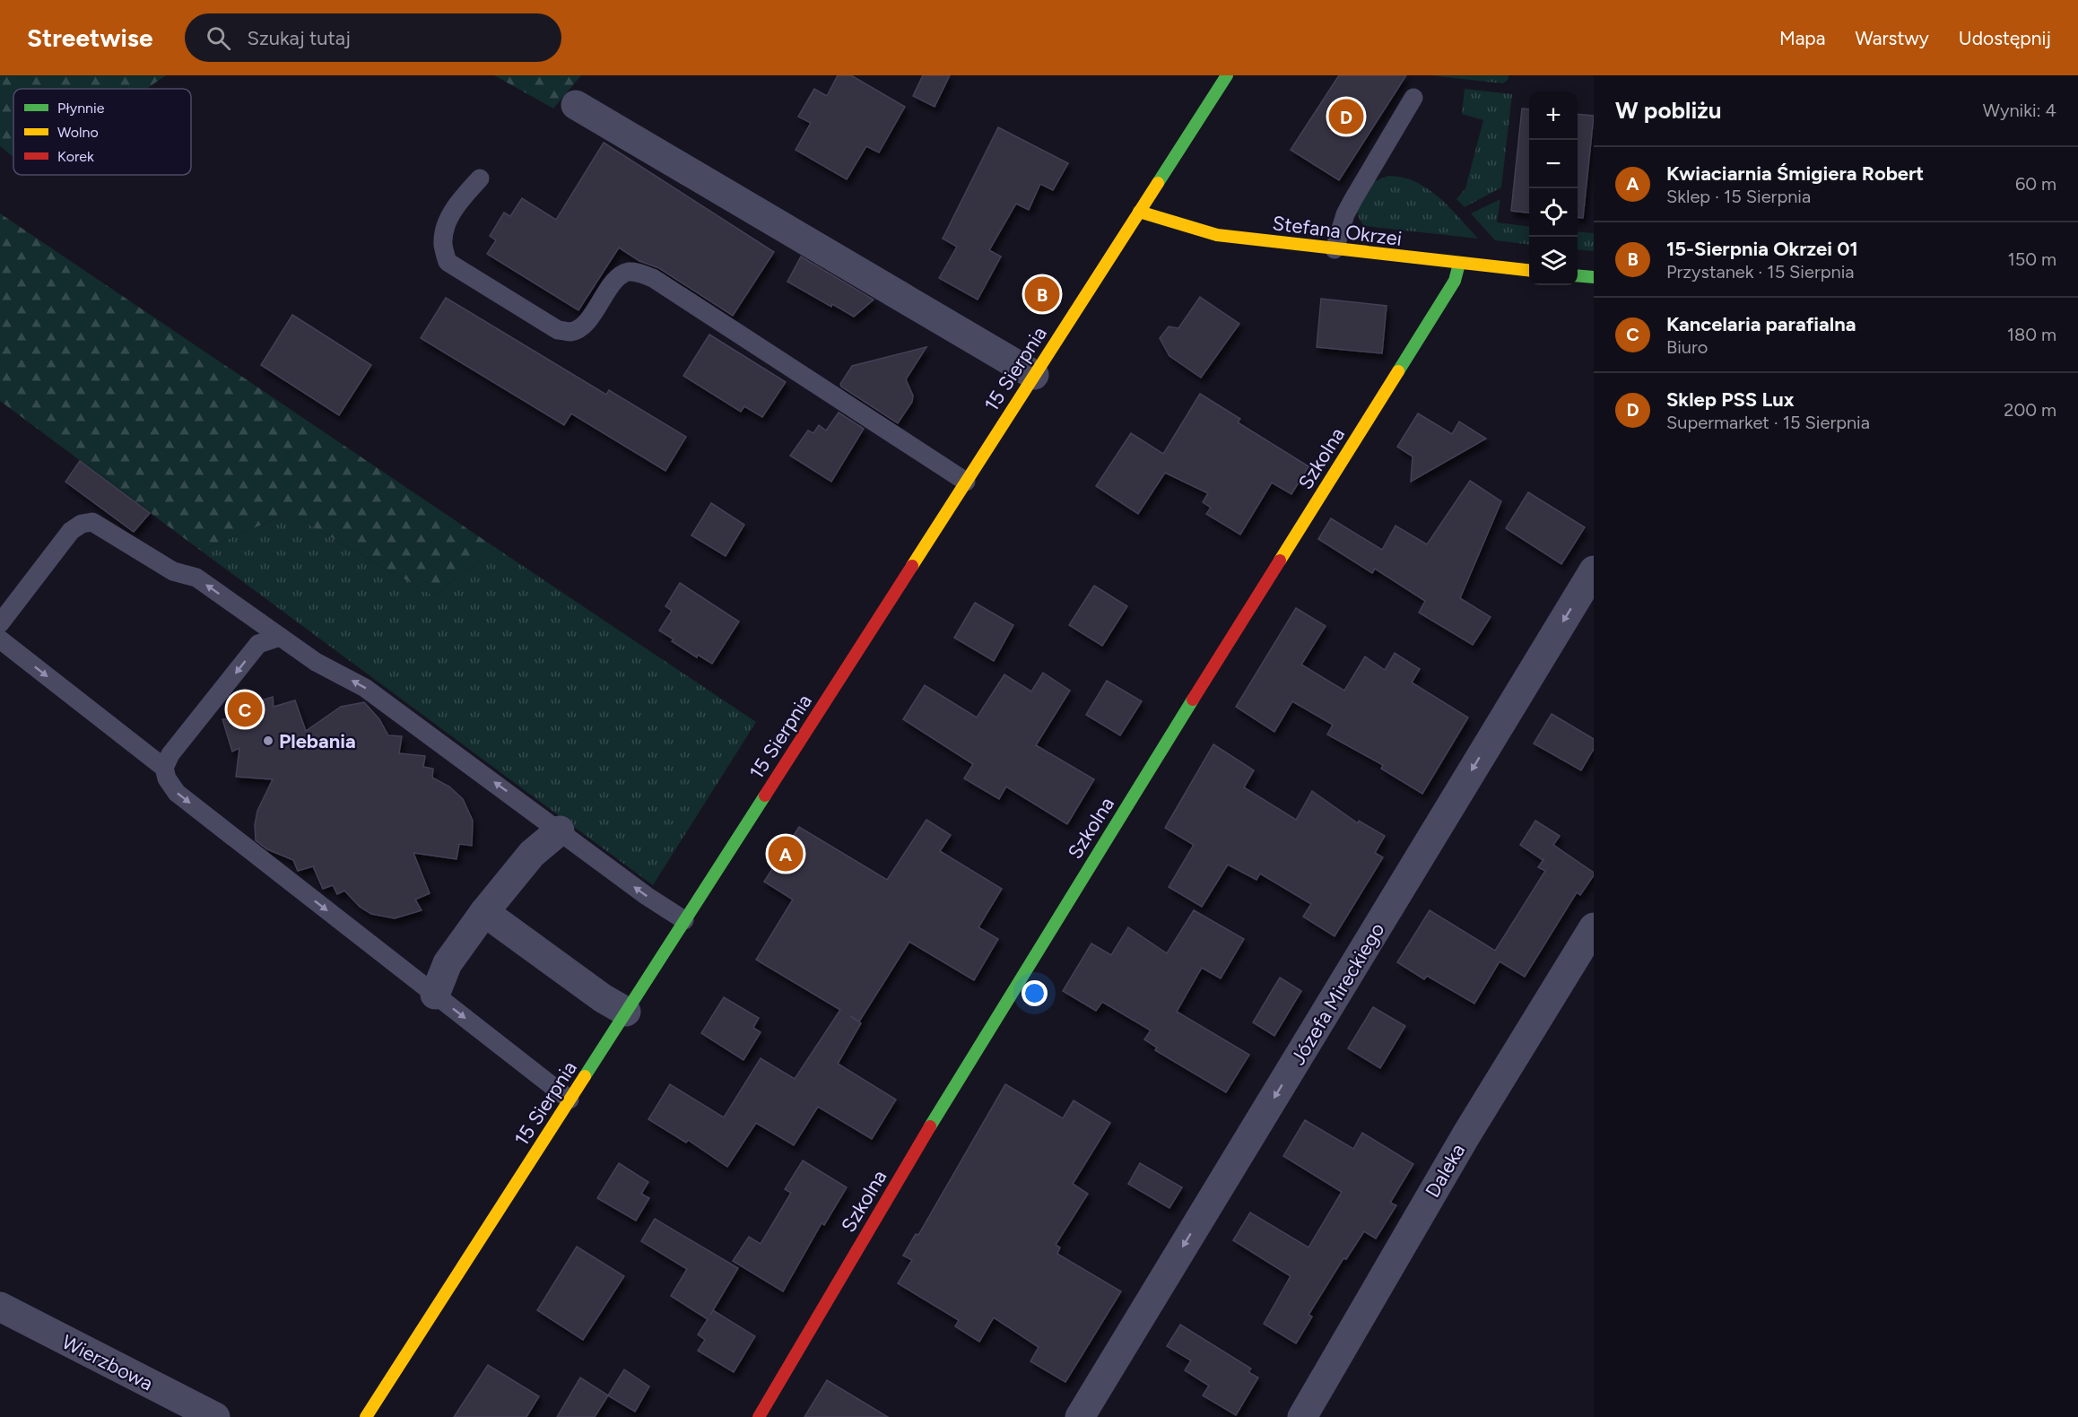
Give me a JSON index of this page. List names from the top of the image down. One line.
{"streets":{"street":["Stefana Okrzei","15 Sierpnia","Szkolna","Józefa Mireckiego","Daleka","Wierzbowa"]},"crossings":[["Stefana Okrzei","15 Sierpnia"],["Stefana Okrzei","Szkolna"]],"one_way":["Józefa Mireckiego"],"places":["Plebania"],"legend":["Płynnie","Wolno","Korek"],"page":{"header":"Streetwise","search":"Szukaj tutaj","nav":["Mapa","Warstwy","Udostępnij"],"heading":["W pobliżu","Wyniki: 4"],"map_buttons":["+","−"],"pins":["D","B","C","A"],"list":[{"mark":"A","name":"Kwiaciarnia Śmigiera Robert","note":"Sklep · 15 Sierpnia","value":"60 m"},{"mark":"B","name":"15-Sierpnia Okrzei 01","note":"Przystanek · 15 Sierpnia","value":"150 m"},{"mark":"C","name":"Kancelaria parafialna","note":"Biuro","value":"180 m"},{"mark":"D","name":"Sklep PSS Lux","note":"Supermarket · 15 Sierpnia","value":"200 m"}]}}
